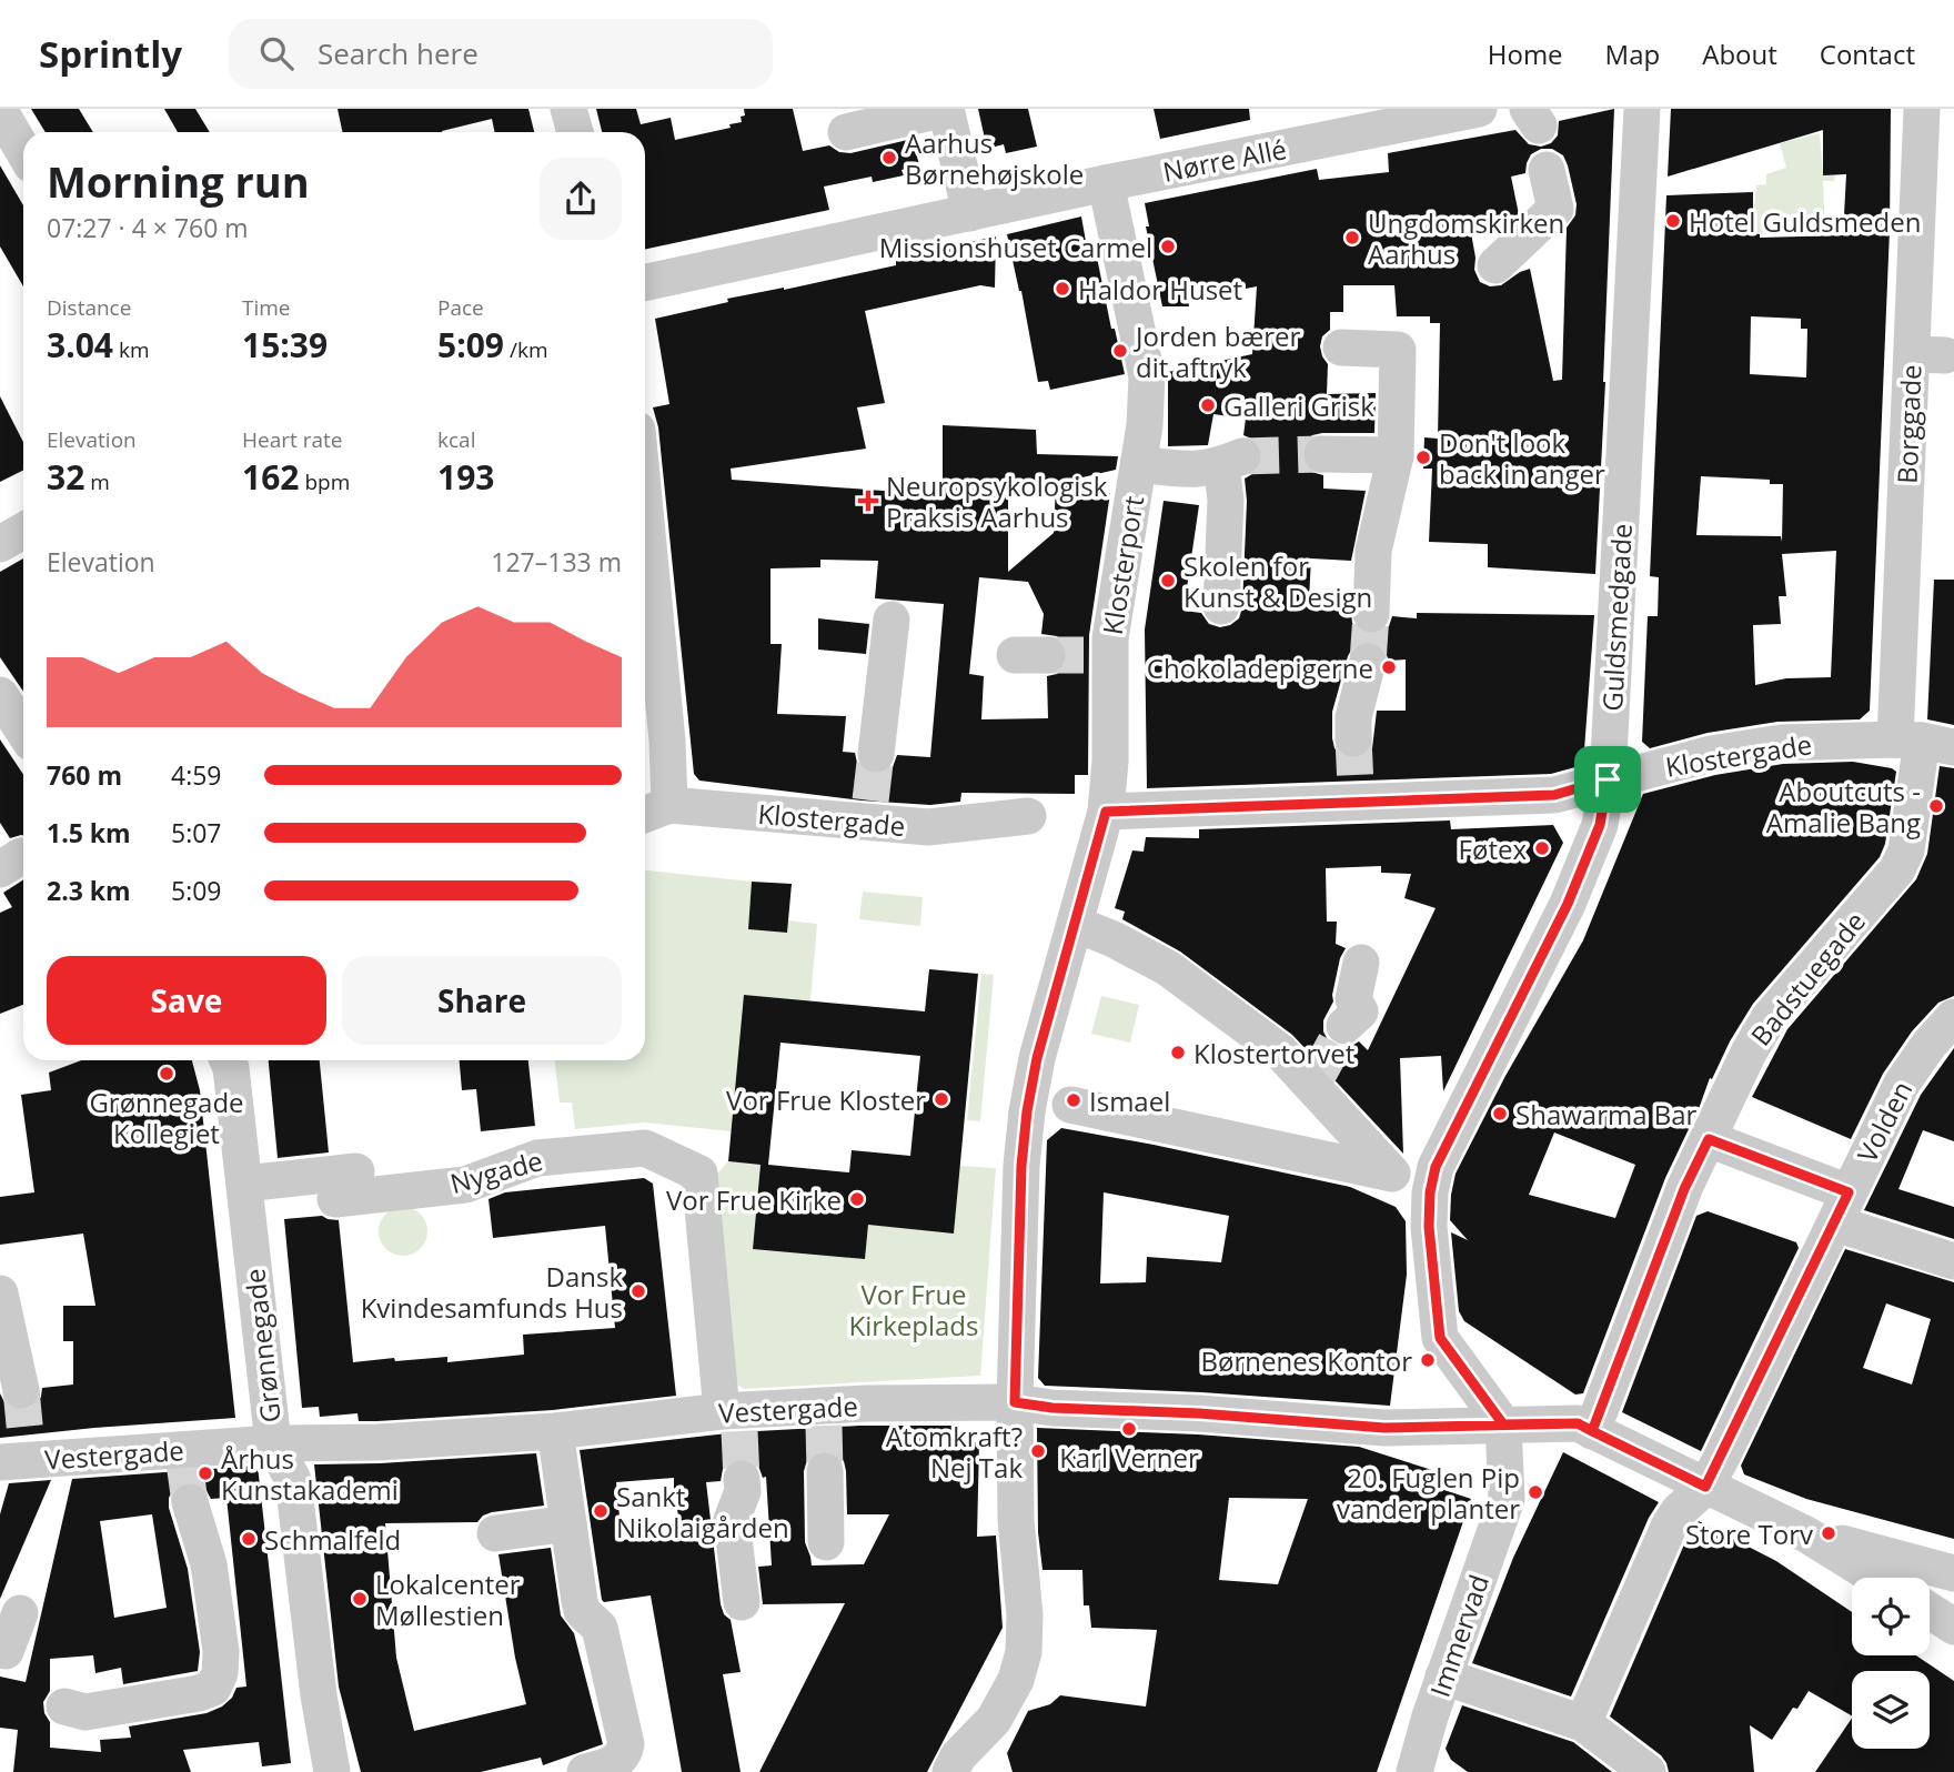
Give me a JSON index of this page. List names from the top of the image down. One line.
{"streets":{"street":["Nørre Allé","Borggade","Klosterport","Guldsmedgade","Klostergade","Badstuegade","Volden","Nygade","Grønnegade","Vestergade","Immervad"]},"crossings":[["Nørre Allé","Klosterport"],["Borggade","Klostergade"],["Borggade","Badstuegade"],["Klosterport","Klostergade"],["Klosterport","Vestergade"],["Guldsmedgade","Klostergade"],["Klostergade","Badstuegade"],["Badstuegade","Vestergade"],["Nygade","Grønnegade"],["Nygade","Vestergade"],["Grønnegade","Vestergade"],["Vestergade","Immervad"]],"parks":["Vor Frue Kirkeplads"],"places":{"other":["Aarhus Børnehøjskole","Hotel Guldsmeden","Ungdomskirken Aarhus","Missionshuset Carmel","Haldor Huset","Jorden bærer dit aftryk","Galleri Grisk","Don't look back in anger","Skolen for Kunst & Design","Chokoladepigerne","Aboutcuts - Amalie Bang","Føtex","Klostertorvet","Grønnegade Kollegiet","Vor Frue Kloster","Ismael","Shawarma Bar","Vor Frue Kirke","Dansk Kvindesamfunds Hus","Børnenes Kontor","Karl Verner","Atomkraft? Nej Tak","Århus Kunstakademi","20. Fuglen Pip vander planter","Sankt Nikolaigården","Store Torv","Schmalfeld","Lokalcenter Møllestien"],"health":["Neuropsykologisk Praksis Aarhus"]},"page":{"header":"Sprintly","search":"Search here","nav":["Home","Map","About","Contact"],"heading":["Morning run","07:27 · 4 × 760 m"],"stats":[["Distance","3.04 km"],["Time","15:39"],["Pace","5:09 /km"],["Elevation","32 m"],["Heart rate","162 bpm"],["kcal","193"]],"chart":["Elevation","127–133 m"],"list":[{"name":"760 m","note":"4:59"},{"name":"1.5 km","note":"5:07"},{"name":"2.3 km","note":"5:09"}],"buttons":["Save","Share"]}}
